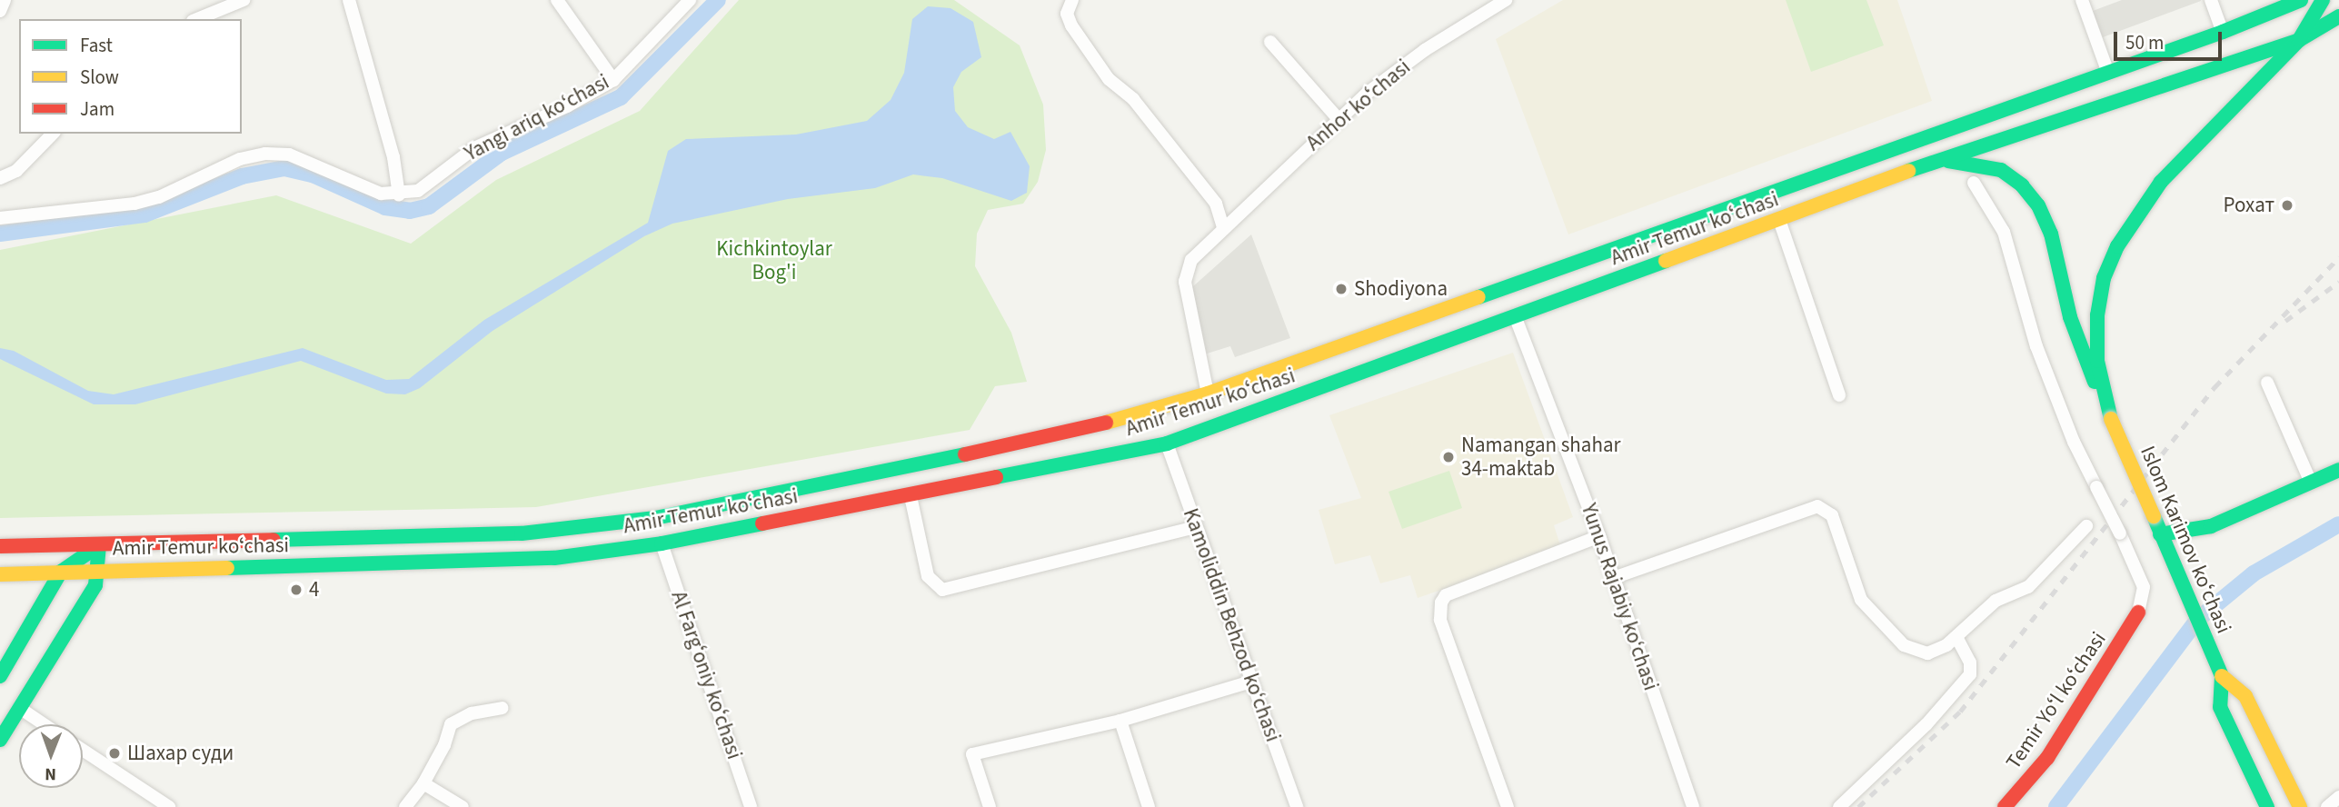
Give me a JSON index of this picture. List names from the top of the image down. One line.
{"streets":{"main road":["Amir Temur koʻchasi","Islom Karimov koʻchasi","Temir Yoʻl koʻchasi"],"street":["Anhor koʻchasi","Yangi ariq ko‘chasi","Yunus Rajabiy ko‘chasi","Kamoliddin Behzod ko‘chasi","Al Fargʻoniy koʻchasi"]},"crossings":[["Anhor koʻchasi","Amir Temur koʻchasi"],["Amir Temur koʻchasi","Yunus Rajabiy ko‘chasi"],["Amir Temur koʻchasi","Kamoliddin Behzod ko‘chasi"],["Amir Temur koʻchasi","Al Fargʻoniy koʻchasi"]],"parks":["Kichkintoylar Bog'i"],"places":["Рохат","Shodiyona","Namangan shahar 34-maktab","4","Шахар суди"],"legend":["Fast","Slow","Jam"],"scale_bar":"50 m","north":"bottom"}
